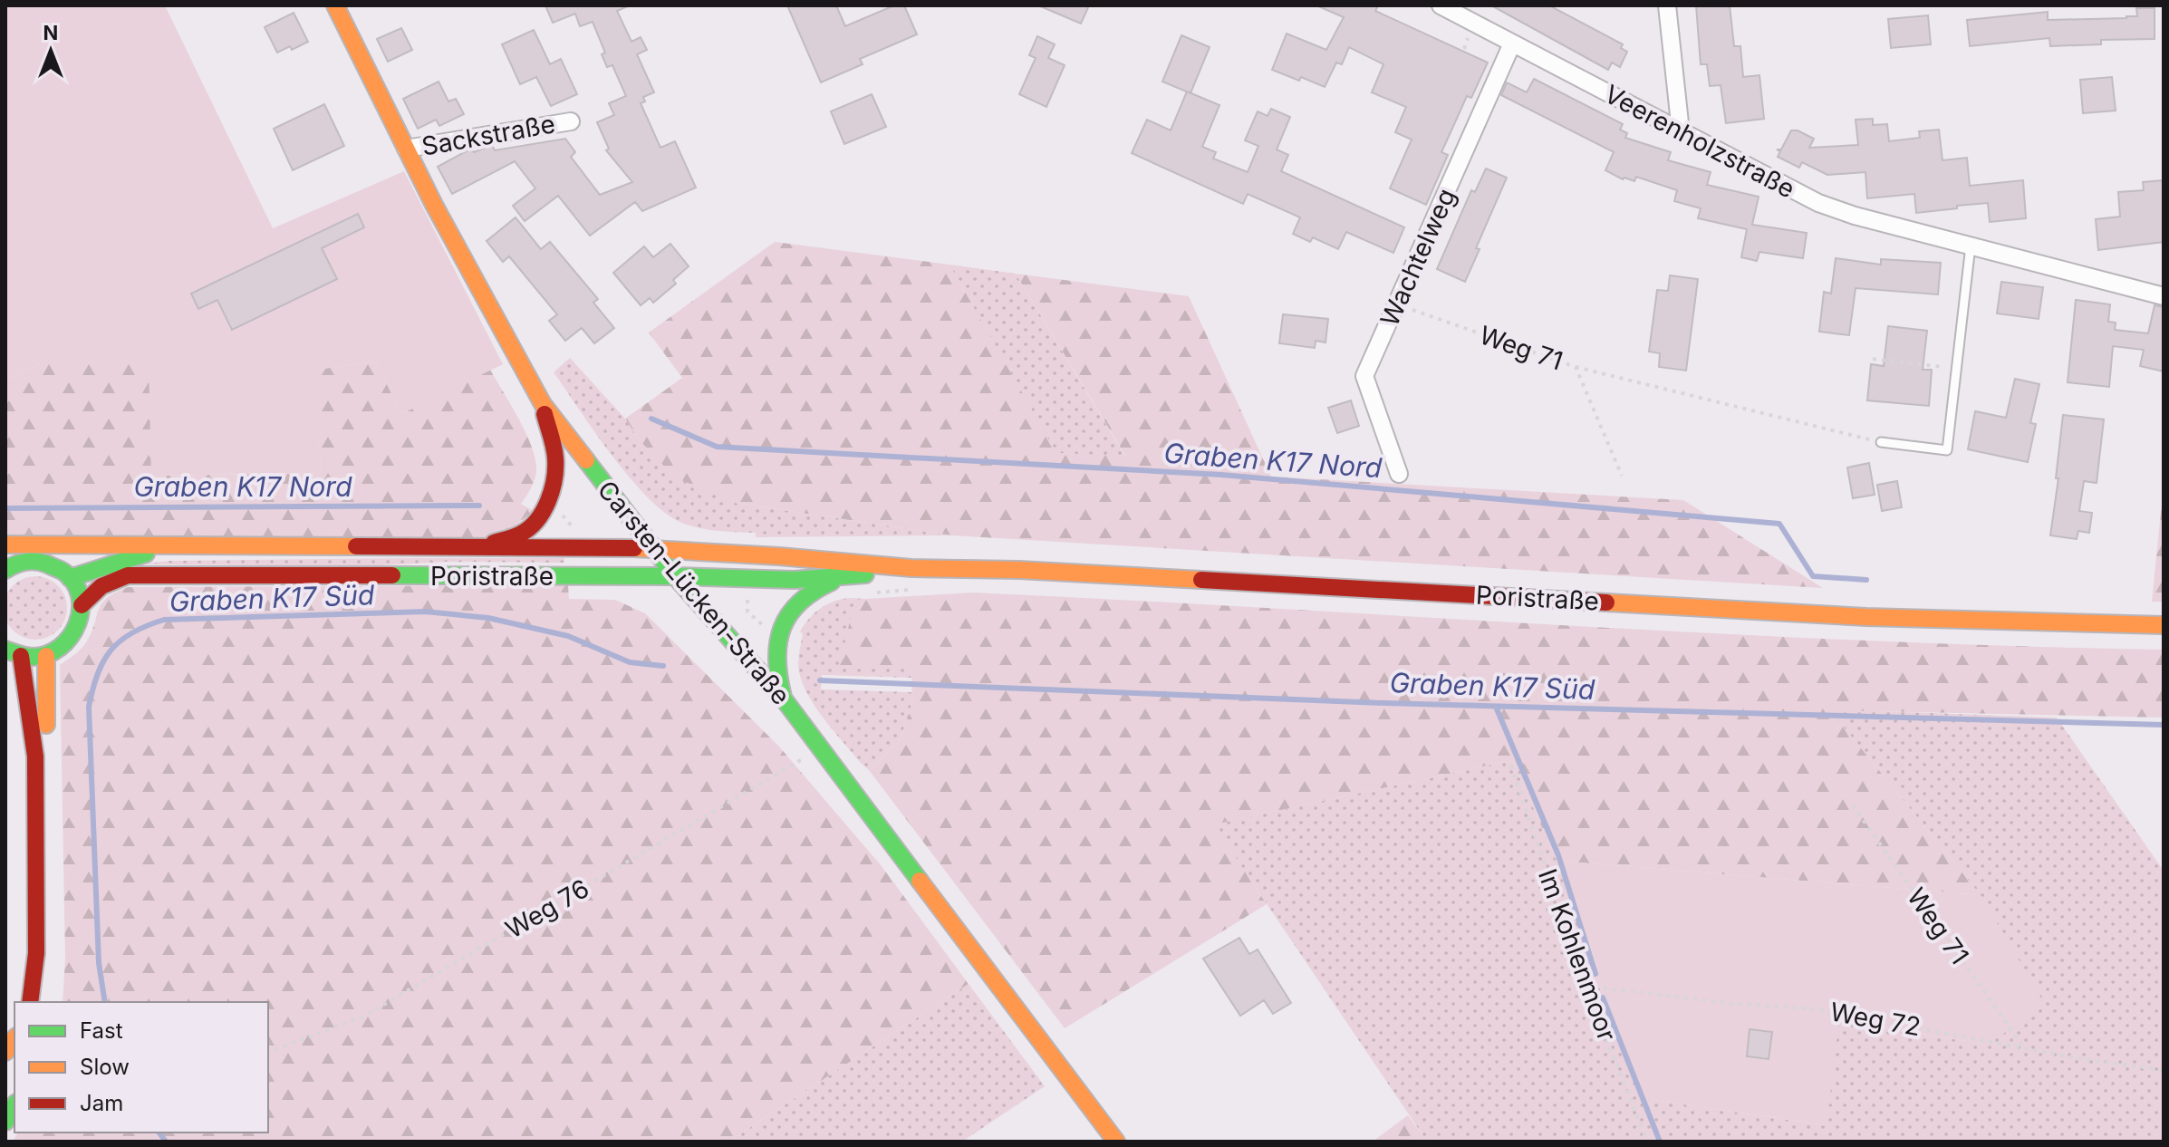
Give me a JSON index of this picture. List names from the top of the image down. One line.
{"streets":{"main road":["Poristraße","Carsten-Lücken-Straße"],"street":["Sackstraße","Veerenholzstraße","Wachtelweg"],"path":["Weg 71","Weg 76","Im Kohlenmoor","Weg 72"]},"crossings":[["Sackstraße","Carsten-Lücken-Straße"],["Veerenholzstraße","Wachtelweg"],["Wachtelweg","Weg 71"],["Weg 71","Weg 72"],["Poristraße","Carsten-Lücken-Straße"],["Carsten-Lücken-Straße","Weg 76"],["Im Kohlenmoor","Weg 72"]],"water":["Graben K17 Nord","Graben K17 Süd"],"legend":["Fast","Slow","Jam"],"north":"top"}
